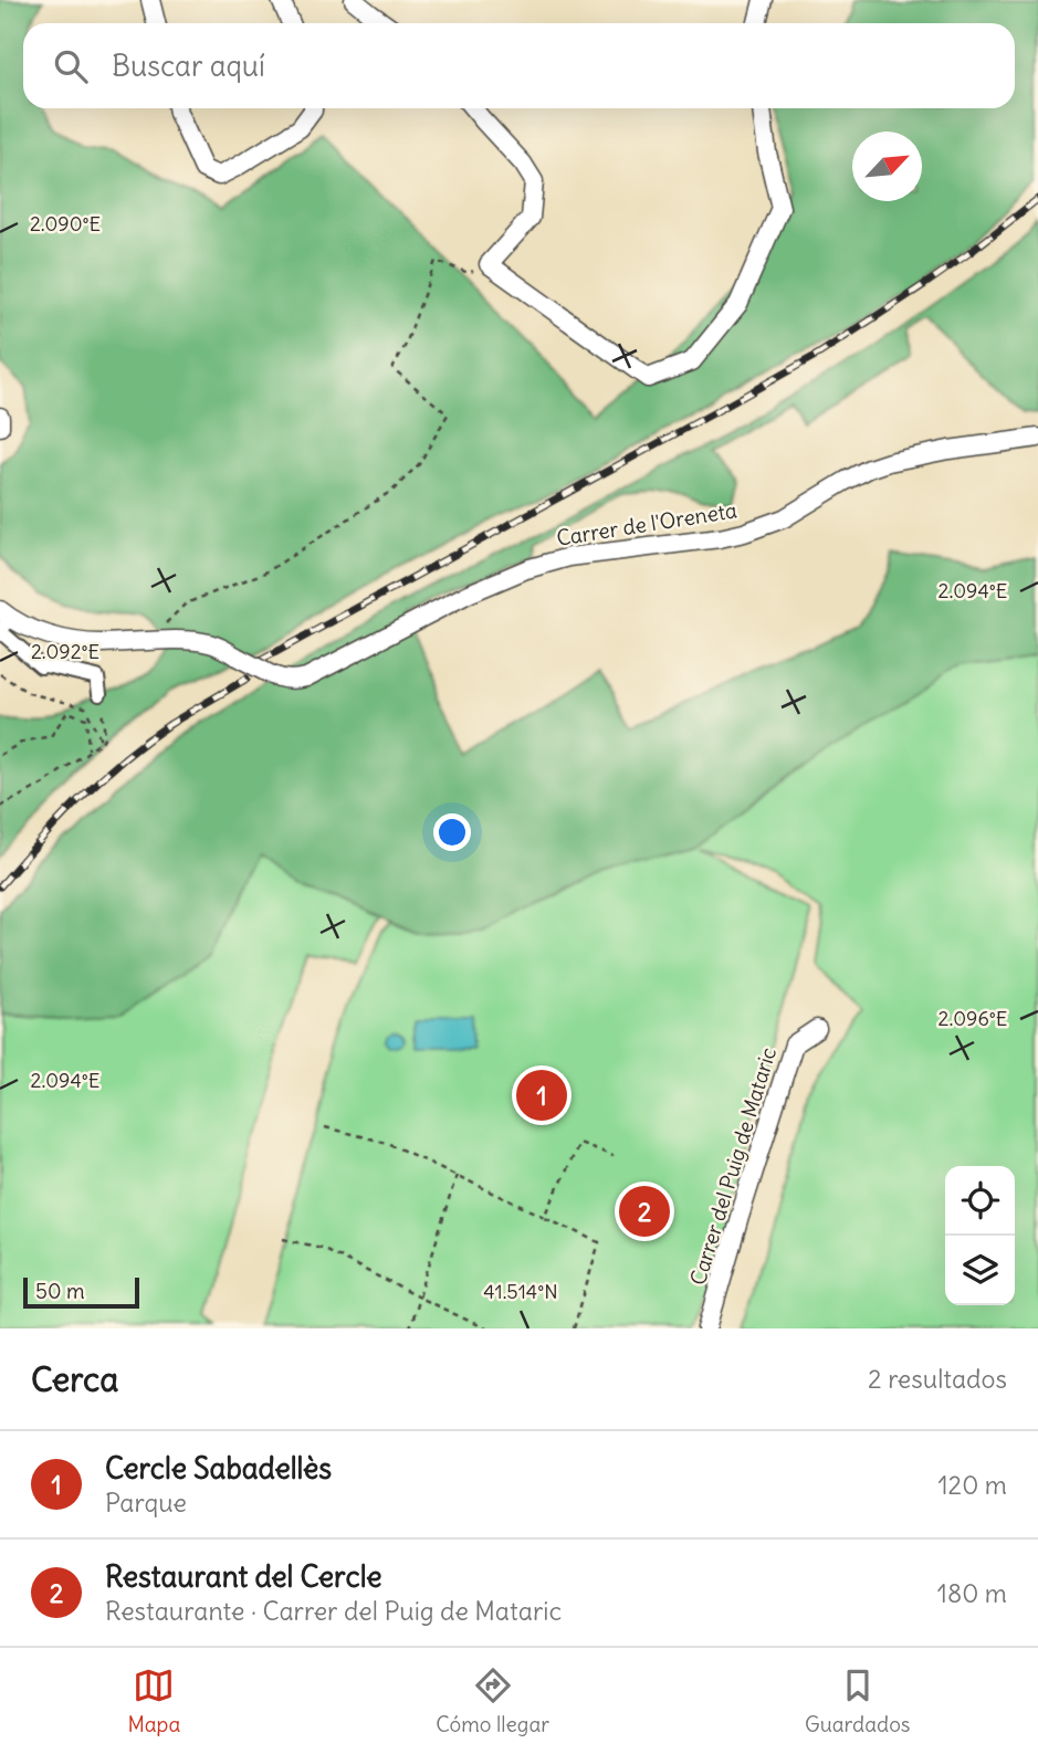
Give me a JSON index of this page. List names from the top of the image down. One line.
{"streets":{"street":["Carrer de l'Oreneta","Carrer del Puig de Mataric"]},"scale_bar":"50 m","north":"top right","page":{"search":"Buscar aquí","pins":["1","2"],"scale":"50 m","heading":["Cerca","2 resultados"],"list":[{"mark":"1","name":"Cercle Sabadellès","note":"Parque","value":"120 m"},{"mark":"2","name":"Restaurant del Cercle","note":"Restaurante · Carrer del Puig de Mataric","value":"180 m"}],"nav":["Mapa","Cómo llegar","Guardados"]},"coordinates":["2.090°E","2.094°E","2.092°E","2.096°E","41.514°N"]}
